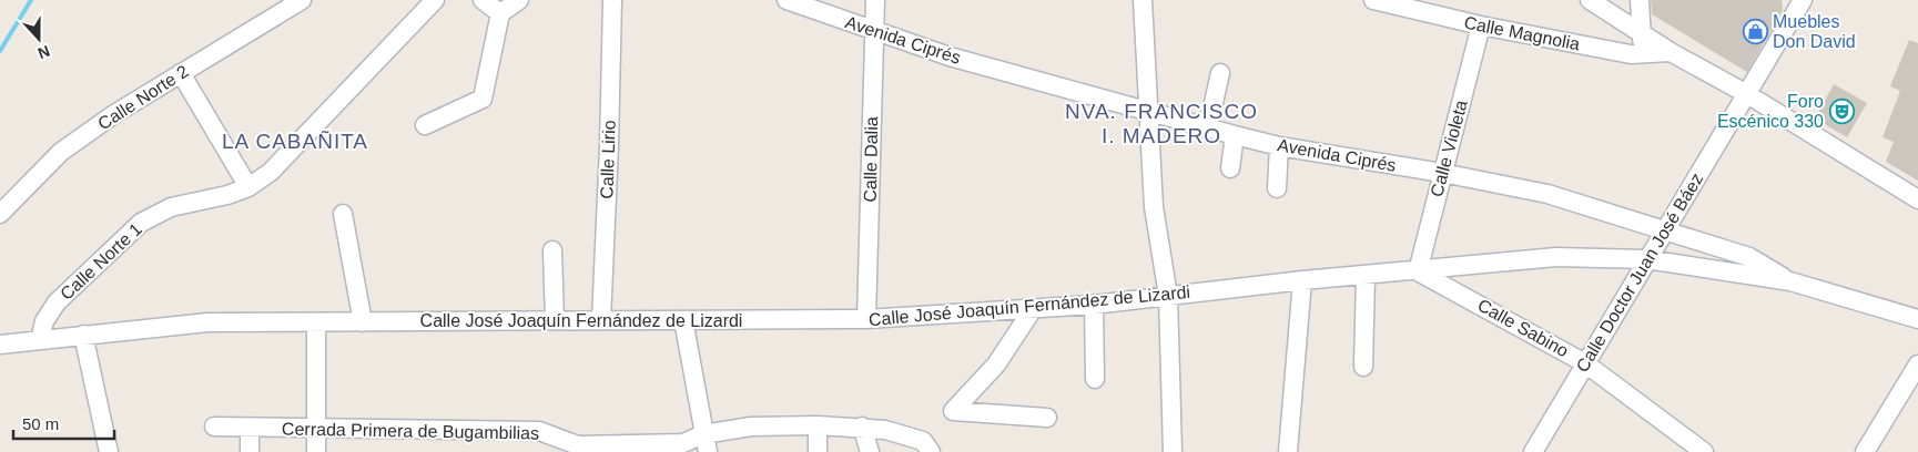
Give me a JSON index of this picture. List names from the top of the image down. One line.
{"streets":{"street":["Calle Magnolia","Avenida Ciprés","Calle Norte 2","Calle Violeta","Calle Lirio","Calle Dalia","Calle Norte 1","Calle Doctor Juan José Báez","Calle José Joaquín Fernández de Lizardi","Calle Sabino","Cerrada Primera de Bugambilias"]},"crossings":[["Calle Magnolia","Calle Violeta"],["Avenida Ciprés","Calle Violeta"],["Avenida Ciprés","Calle Dalia"],["Avenida Ciprés","Calle Doctor Juan José Báez"],["Avenida Ciprés","Calle José Joaquín Fernández de Lizardi"],["Calle Violeta","Calle José Joaquín Fernández de Lizardi"],["Calle Violeta","Calle Sabino"],["Calle Lirio","Calle José Joaquín Fernández de Lizardi"],["Calle Dalia","Calle José Joaquín Fernández de Lizardi"],["Calle Norte 1","Calle José Joaquín Fernández de Lizardi"],["Calle Doctor Juan José Báez","Calle José Joaquín Fernández de Lizardi"],["Calle Doctor Juan José Báez","Calle Sabino"],["Calle José Joaquín Fernández de Lizardi","Calle Sabino"]],"districts":["NVA. FRANCISCO I. MADERO","LA CABAÑITA"],"places":{"shop":["Muebles Don David"],"theatre":["Foro Escénico 330"]},"scale_bar":"50 m","north":"bottom"}
